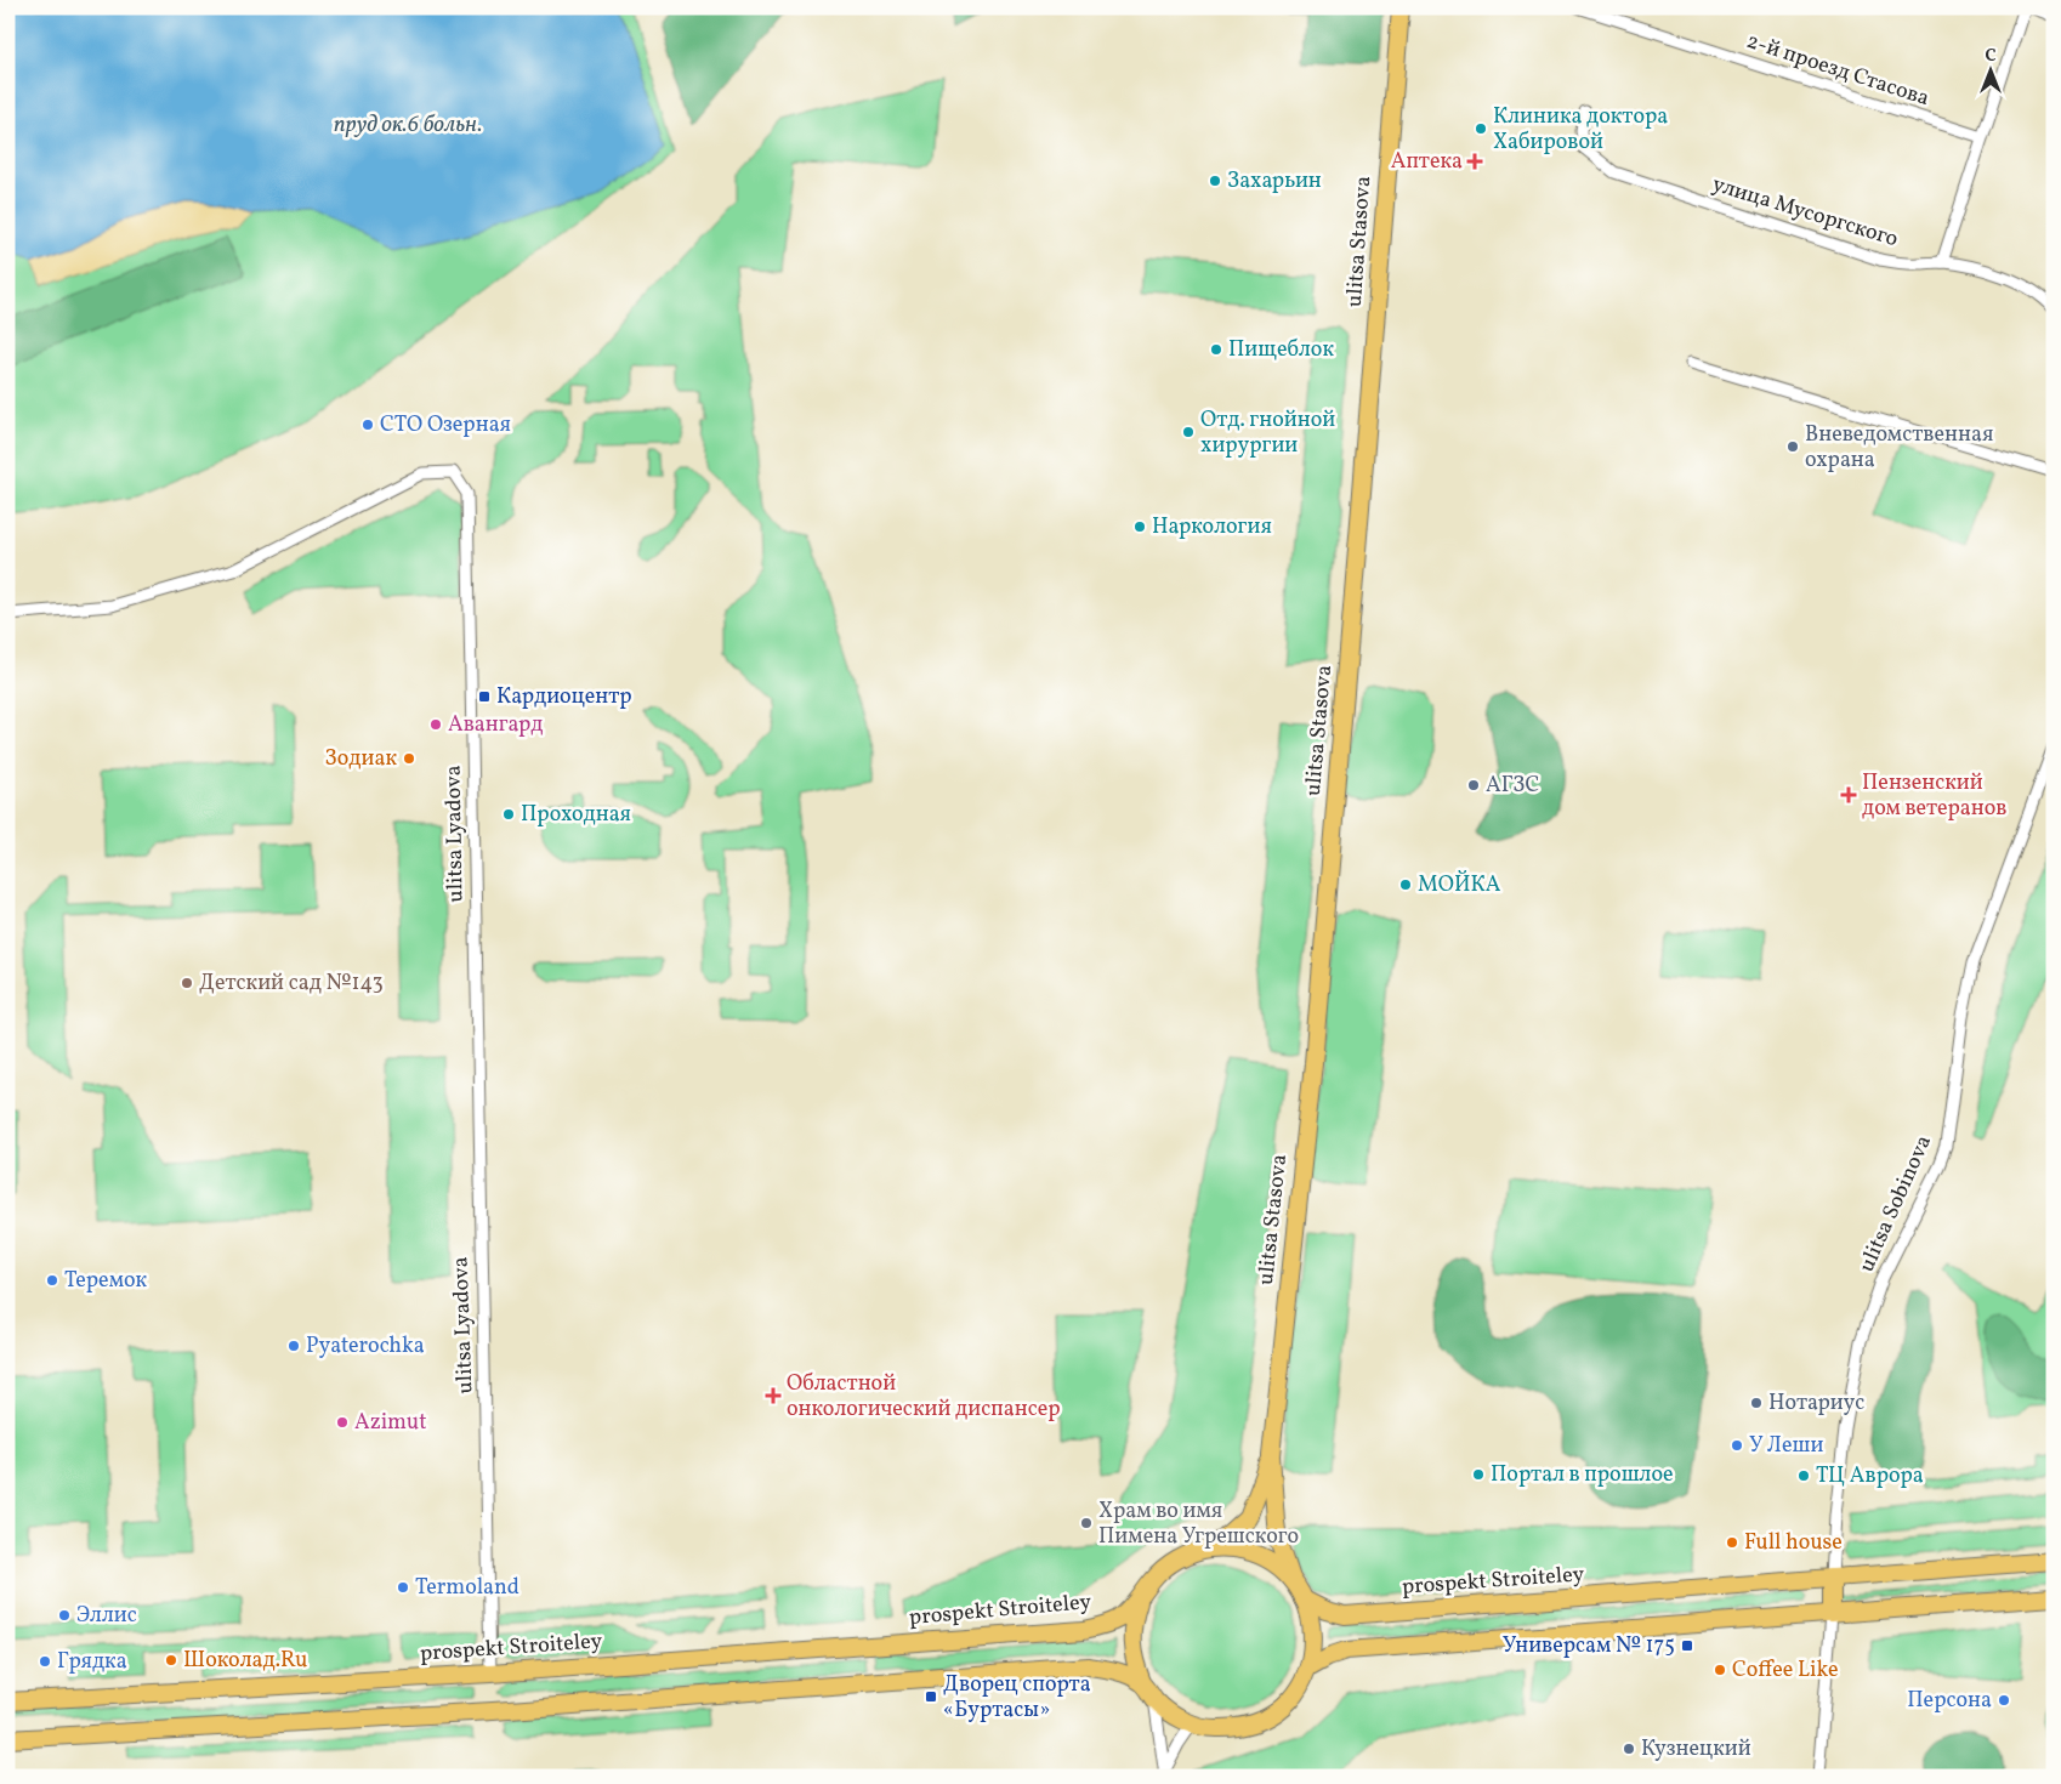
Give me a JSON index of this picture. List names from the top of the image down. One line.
{"streets":{"main road":["ulitsa Stasova","prospekt Stroiteley"],"street":["2-й проезд Стасова","улица Мусоргского","ulitsa Lyadova","ulitsa Sobinova"]},"crossings":[["ulitsa Stasova","prospekt Stroiteley"],["ulitsa Lyadova","prospekt Stroiteley"],["ulitsa Sobinova","prospekt Stroiteley"]],"water":["пруд ок.6 больн."],"places":{"other":["Клиника доктора Хабировой","Захарьин","Пищеблок","СТО Озерная","Отд. гнойной хирургии","Вневедомственная охрана","Наркология","Авангард","Зодиак","АГЗС","Проходная","МОЙКА","Детский сад №143","Теремок","Pyaterochka","Нотариус","Azimut","У Леши","Портал в прошлое","ТЦ Аврора","Храм во имя Пимена Угрешского","Full house","Termoland","Эллис","Шоколад.Ru","Грядка","Coffee Like","Персона","Кузнецкий"],"health":["Аптека","Пензенский дом ветеранов","Областной онкологический диспансер"],"transit":["Кардиоцентр","Универсам № 175","Дворец спорта «Буртасы»"]},"north":"top"}
